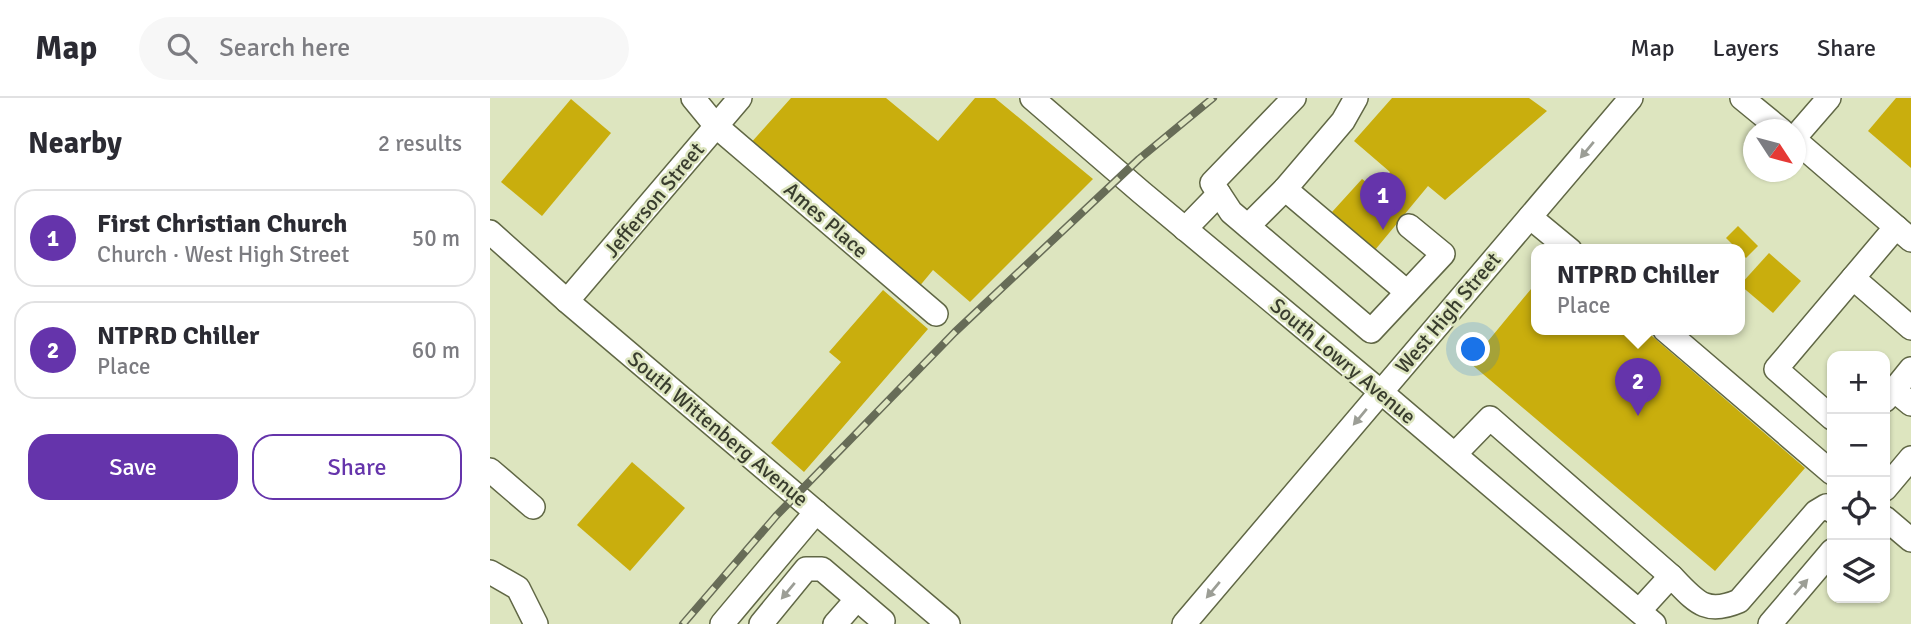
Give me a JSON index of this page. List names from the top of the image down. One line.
{"streets":{"street":["Jefferson Street","Ames Place","West High Street","South Lowry Avenue","South Wittenberg Avenue"]},"crossings":[["Jefferson Street","Ames Place"],["Jefferson Street","South Wittenberg Avenue"],["West High Street","South Lowry Avenue"]],"one_way":["West High Street"],"north":"bottom right","page":{"header":"Map","search":"Search here","nav":["Map","Layers","Share"],"heading":["Nearby","2 results"],"pins":["1","2"],"list":[{"mark":"1","name":"First Christian Church","note":"Church · West High Street","value":"50 m"},{"mark":"2","name":"NTPRD Chiller","note":"Place","value":"60 m"}],"popup":["NTPRD Chiller","Place"],"map_buttons":["+","−"],"buttons":["Save","Share"]}}
